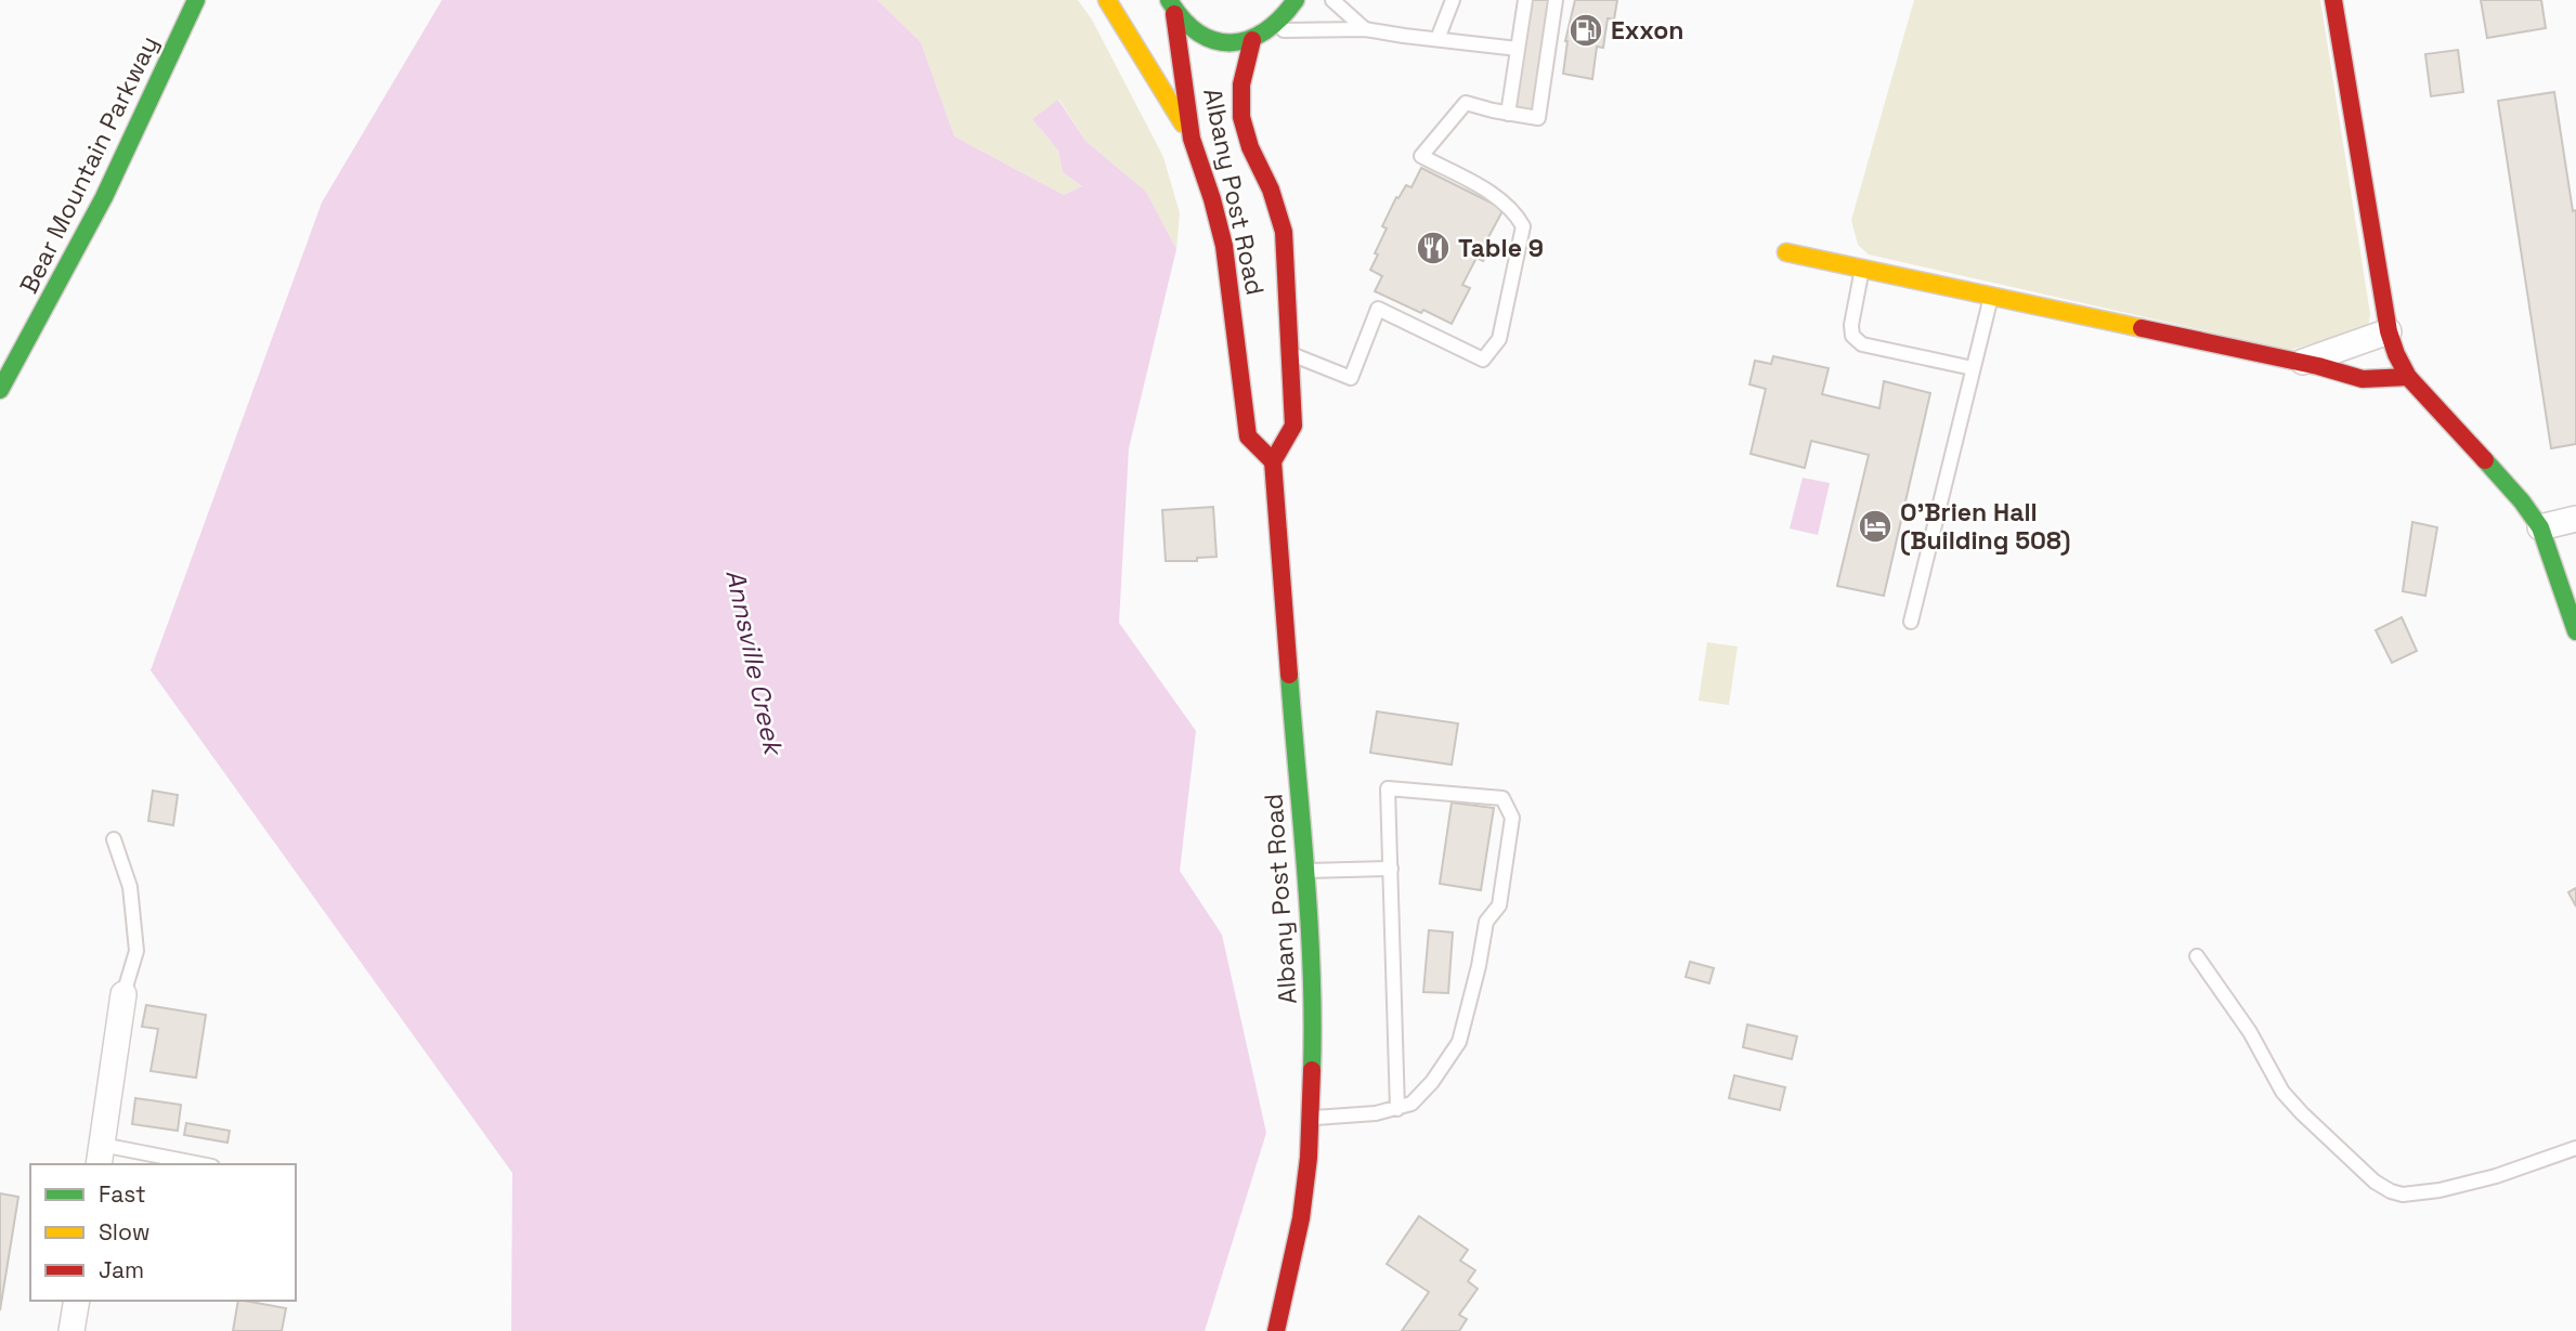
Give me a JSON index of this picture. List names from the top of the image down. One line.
{"streets":{"main road":["Bear Mountain Parkway","Albany Post Road"]},"water":["Annsville Creek"],"places":{"fuel station":["Exxon"],"restaurant":["Table 9"],"hotel":["O'Brien Hall (Building 508)"]},"legend":["Fast","Slow","Jam"]}
